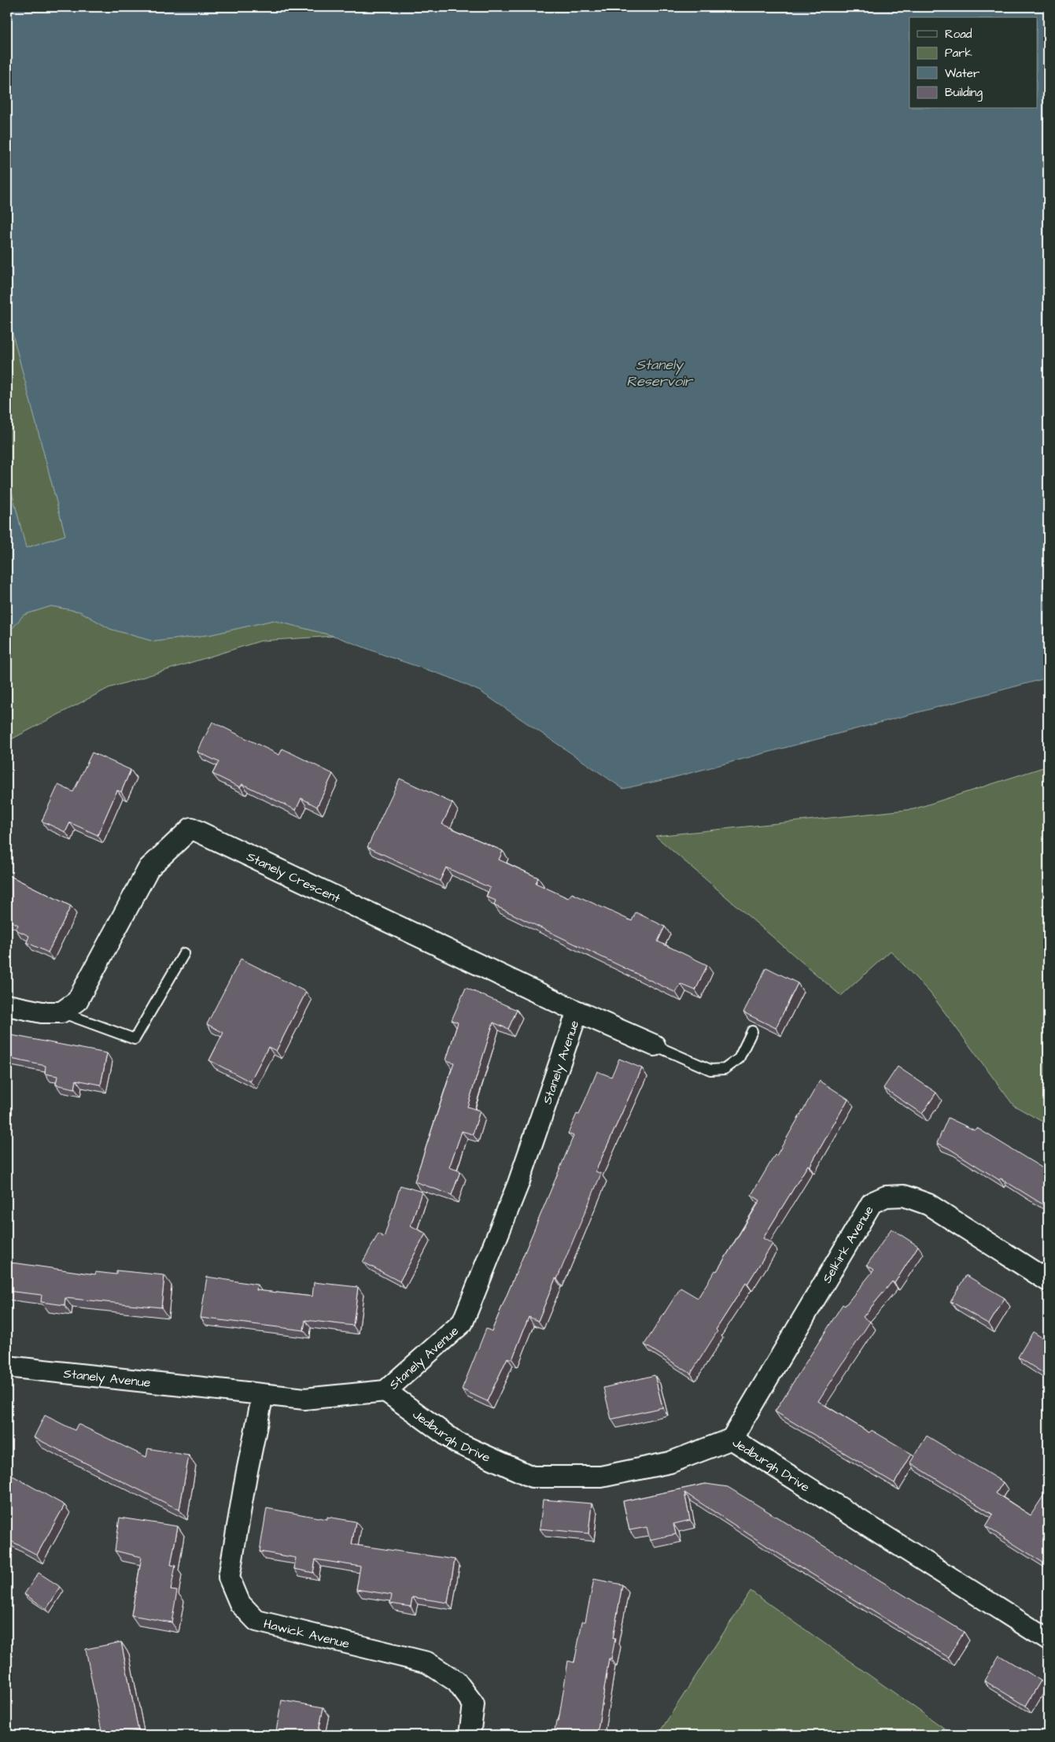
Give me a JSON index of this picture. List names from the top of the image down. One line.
{"streets":{"street":["Stanely Crescent","Stanely Avenue","Selkirk Avenue","Jedburgh Drive","Hawick Avenue"]},"crossings":[["Stanely Crescent","Stanely Avenue"],["Stanely Avenue","Jedburgh Drive"],["Stanely Avenue","Hawick Avenue"],["Selkirk Avenue","Jedburgh Drive"]],"water":["Stanely Reservoir"],"legend":["Road","Park","Water","Building"]}
